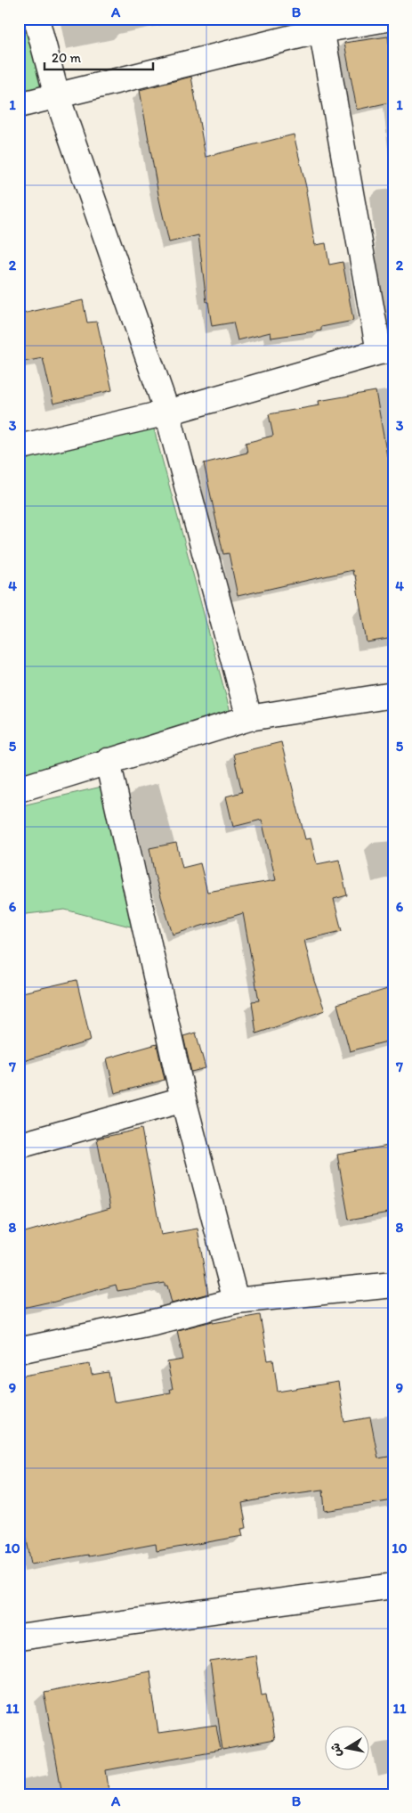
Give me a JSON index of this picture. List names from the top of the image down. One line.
{"scale_bar":"20 m","north":"left","grid":{"columns":["A","B"],"rows":["1","2","3","4","5","6","7","8","9","10","11"]}}
